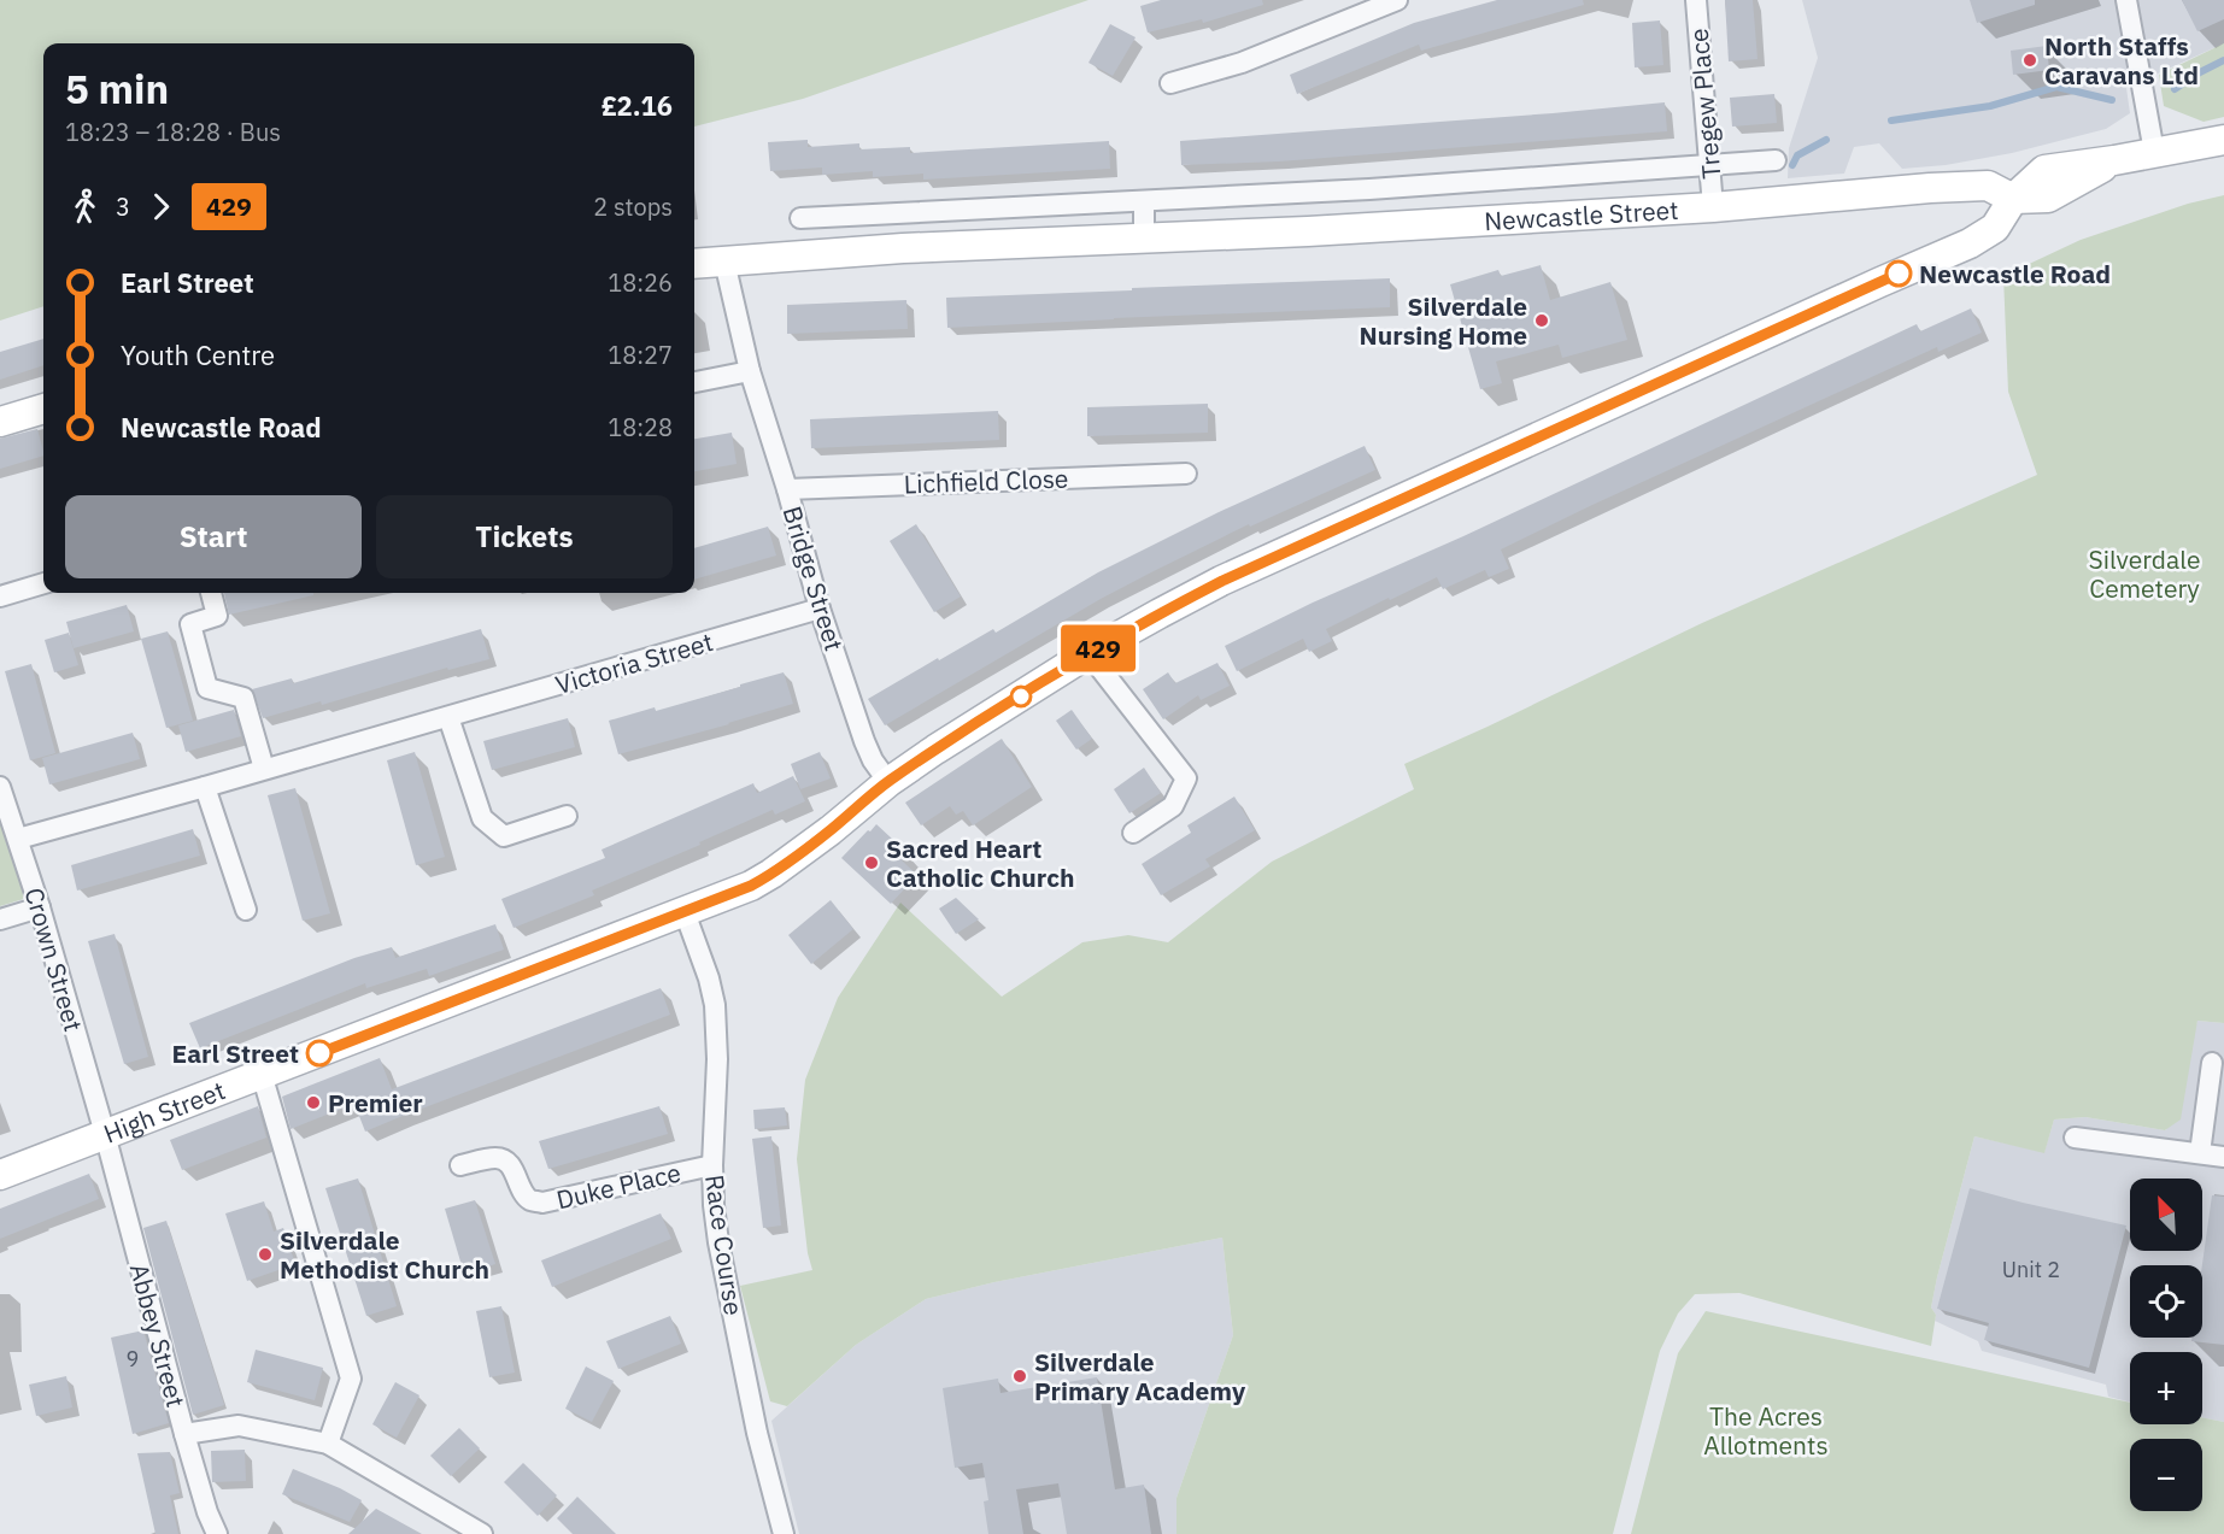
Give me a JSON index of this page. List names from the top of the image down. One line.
{"streets":{"street":["Tregew Place","Newcastle Street","Lichfield Close","Bridge Street","Victoria Street","Crown Street","High Street","Duke Place","Race Course","Abbey Street"]},"crossings":[["Tregew Place","Newcastle Street"],["Newcastle Street","Bridge Street"],["Newcastle Street","High Street"],["Lichfield Close","Bridge Street"],["Bridge Street","Victoria Street"],["Bridge Street","High Street"],["Victoria Street","Crown Street"],["Crown Street","High Street"],["Crown Street","Abbey Street"],["High Street","Race Course"],["High Street","Abbey Street"],["Duke Place","Race Course"]],"parks":["Silverdale Cemetery","The Acres Allotments"],"places":["North Staffs Caravans Ltd","Newcastle Road","Silverdale Nursing Home","Sacred Heart Catholic Church","Earl Street","Premier","Silverdale Methodist Church","Silverdale Primary Academy"],"lines":["bus line 429"],"house_numbers":["Unit 2","9"],"north":"top left","page":{"on_map":"429","heading":["5 min","18:23 – 18:28 · Bus","£2.16"],"legs":["3","429","2 stops"],"list":[{"name":"Earl Street","value":"18:26"},{"name":"Youth Centre","value":"18:27"},{"name":"Newcastle Road","value":"18:28"}],"buttons":["Start","Tickets"],"map_buttons":["+","−"]}}
